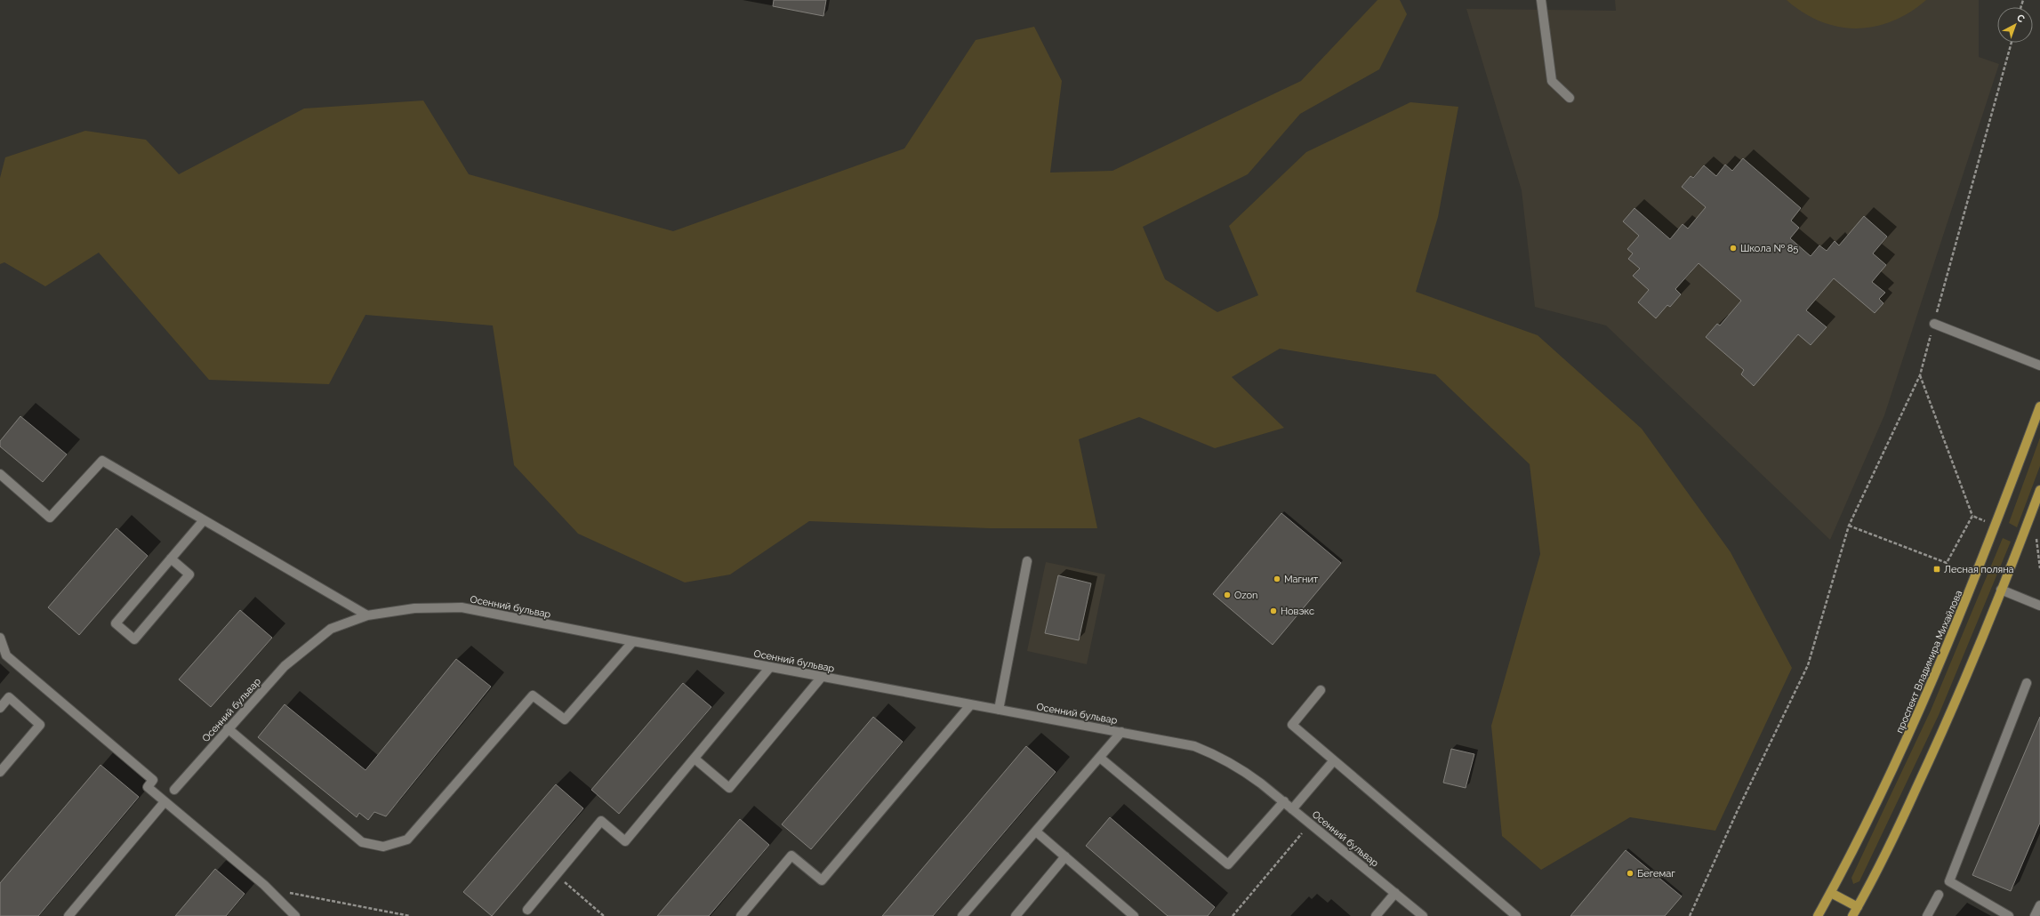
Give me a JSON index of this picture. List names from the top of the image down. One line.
{"streets":{"main road":["проспект Владимира Михайлова"],"street":["Осенний бульвар"]},"places":{"other":["Школа № 85","Магнит","Ozon","Новэкс","Бегемаг"],"transit":["Лесная поляна"]},"north":"top right"}
